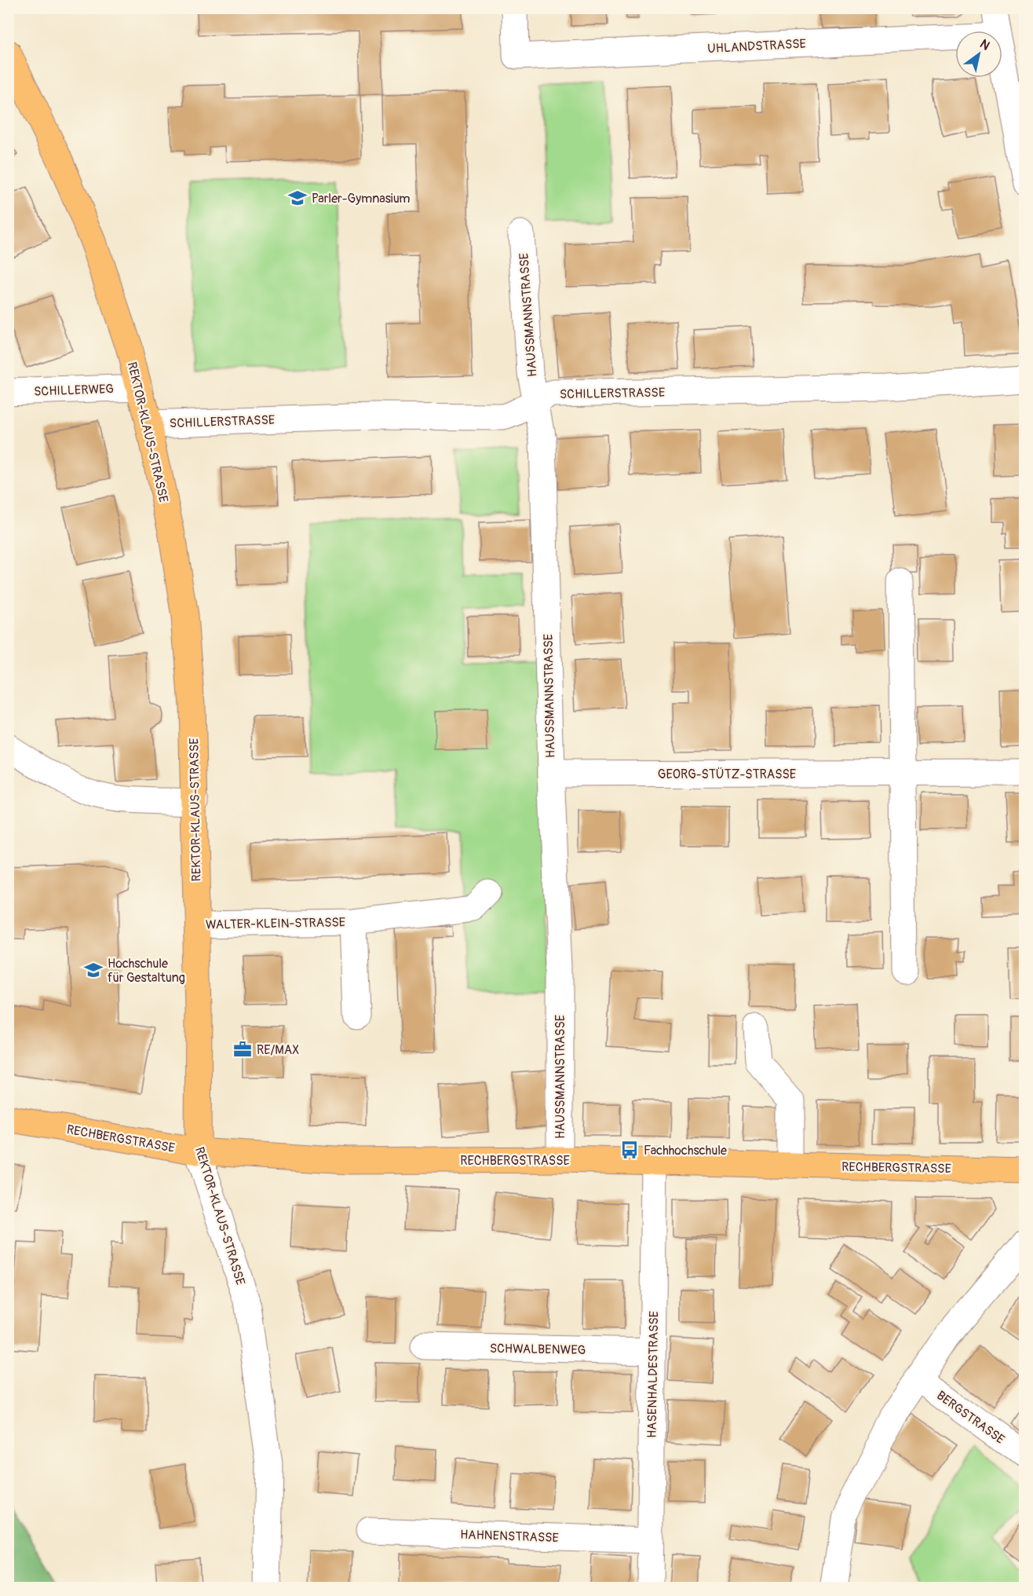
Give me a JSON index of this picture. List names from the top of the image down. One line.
{"streets":{"main road":["REKTOR-KLAUS-STRASSE","RECHBERGSTRASSE"],"street":["UHLANDSTRASSE","HAUSSMANNSTRASSE","SCHILLERWEG","SCHILLERSTRASSE","GEORG-STÜTZ-STRASSE","WALTER-KLEIN-STRASSE","SCHWALBENWEG","HASENHALDESTRASSE","BERGSTRASSE","HAHNENSTRASSE"]},"crossings":[["HAUSSMANNSTRASSE","SCHILLERSTRASSE"],["HAUSSMANNSTRASSE","GEORG-STÜTZ-STRASSE"],["HAUSSMANNSTRASSE","RECHBERGSTRASSE"],["SCHILLERWEG","REKTOR-KLAUS-STRASSE"],["SCHILLERSTRASSE","REKTOR-KLAUS-STRASSE"],["REKTOR-KLAUS-STRASSE","WALTER-KLEIN-STRASSE"],["REKTOR-KLAUS-STRASSE","RECHBERGSTRASSE"],["RECHBERGSTRASSE","HASENHALDESTRASSE"],["SCHWALBENWEG","HASENHALDESTRASSE"],["HASENHALDESTRASSE","HAHNENSTRASSE"]],"places":{"school or university":["Parler-Gymnasium","Hochschule für Gestaltung"],"office":["RE/MAX"],"bus stop":["Fachhochschule"]},"north":"top right"}
